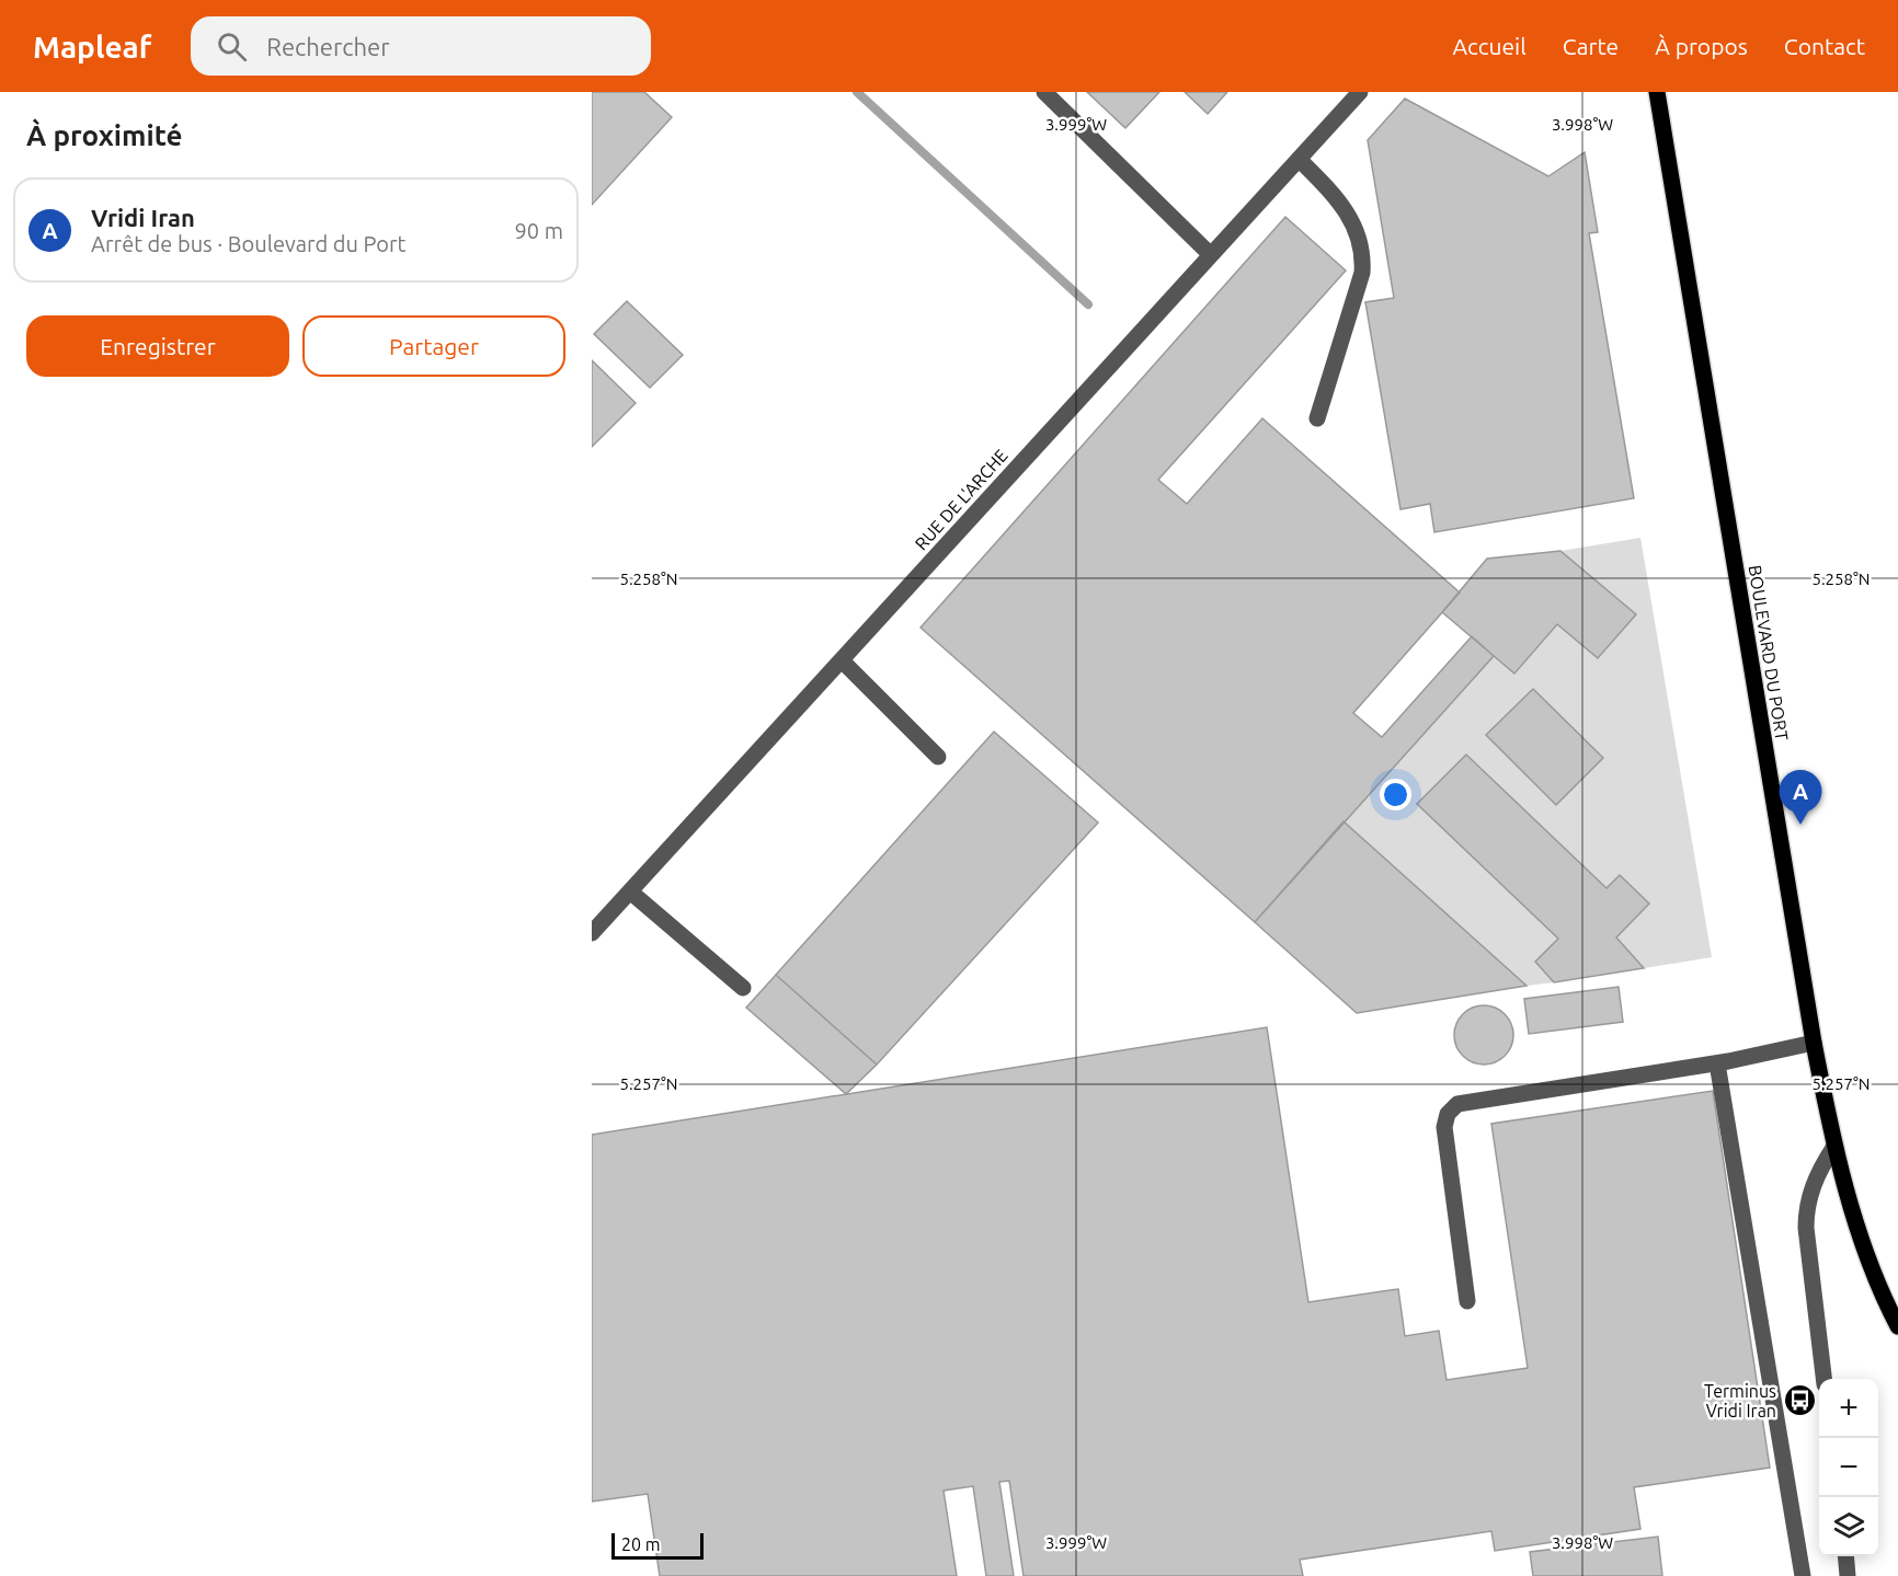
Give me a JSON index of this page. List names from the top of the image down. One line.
{"streets":{"main road":["BOULEVARD DU PORT"],"street":["RUE DE L'ARCHE"]},"places":{"bus stop":["Terminus Vridi Iran"]},"scale_bar":"20 m","page":{"header":"Mapleaf","search":"Rechercher","nav":["Accueil","Carte","À propos","Contact"],"heading":"À proximité","list":[{"mark":"A","name":"Vridi Iran","note":"Arrêt de bus · Boulevard du Port","value":"90 m"}],"buttons":["Enregistrer","Partager"],"pins":"A","map_buttons":["+","−"],"scale":"20 m"},"coordinates":["3.999°W","3.998°W","5.258°N","5.257°N"]}
